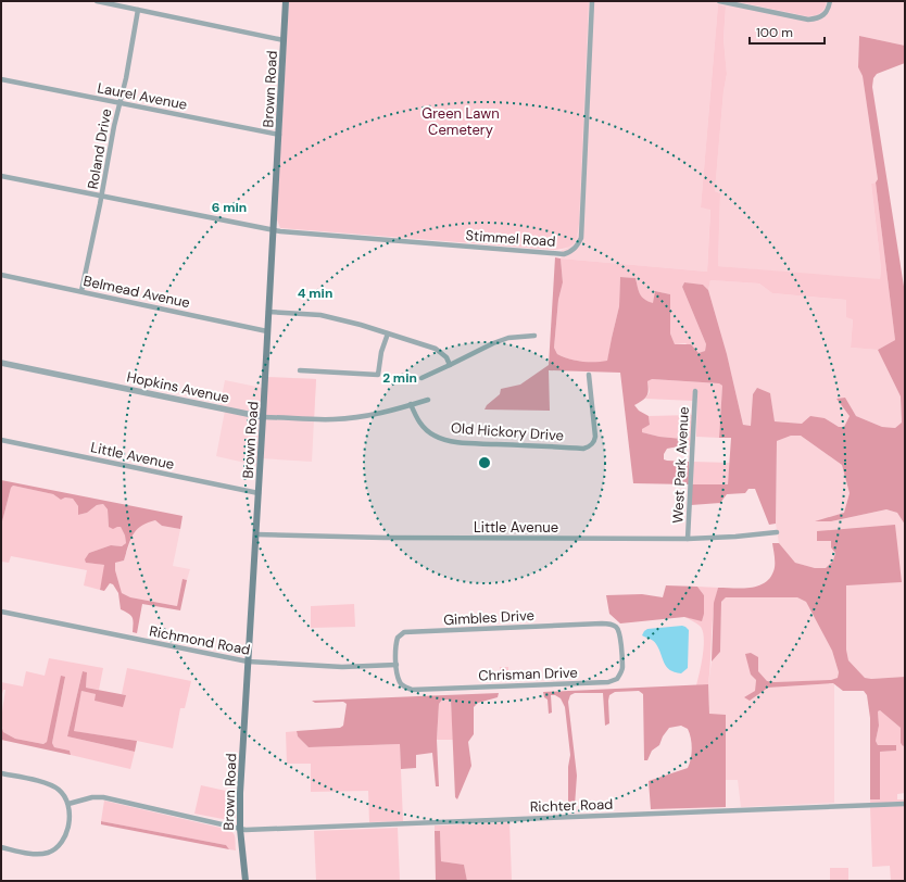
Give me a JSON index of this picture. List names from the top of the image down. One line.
{"streets":{"main road":["Brown Road"],"street":["Laurel Avenue","Roland Drive","Stimmel Road","Belmead Avenue","Hopkins Avenue","Old Hickory Drive","Little Avenue","West Park Avenue","Gimbles Drive","Richmond Road","Chrisman Drive","Richter Road"]},"crossings":[["Brown Road","Laurel Avenue"],["Brown Road","Stimmel Road"],["Brown Road","Belmead Avenue"],["Brown Road","Hopkins Avenue"],["Brown Road","Little Avenue"],["Brown Road","Richmond Road"],["Brown Road","Richter Road"],["Laurel Avenue","Roland Drive"],["Roland Drive","Stimmel Road"],["Roland Drive","Belmead Avenue"],["Hopkins Avenue","Old Hickory Drive"],["Little Avenue","West Park Avenue"],["Gimbles Drive","Richmond Road"],["Gimbles Drive","Chrisman Drive"],["Richmond Road","Chrisman Drive"]],"parks":["Green Lawn Cemetery"],"scale_bar":"100 m","rings":["6 min","4 min","2 min"]}
